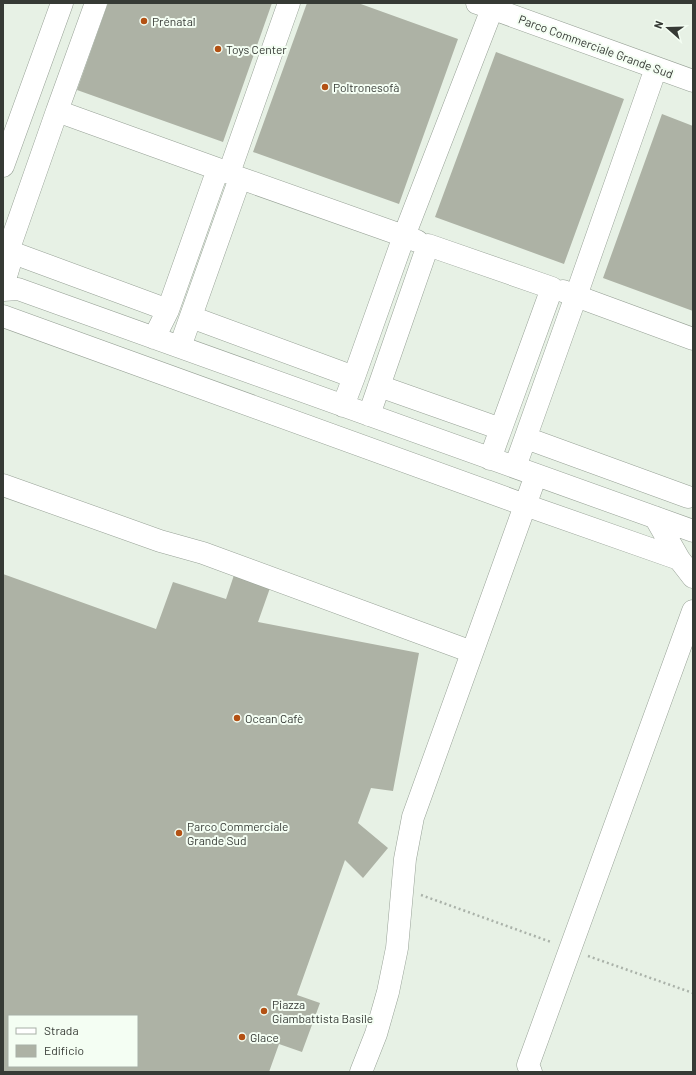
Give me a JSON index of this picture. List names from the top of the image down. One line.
{"streets":{"street":["Parco Commerciale Grande Sud"]},"places":["Prénatal","Toys Center","Poltronesofà","Ocean Cafè","Parco Commerciale Grande Sud","Piazza Giambattista Basile","Glace"],"legend":["Strada","Edificio"],"north":"left"}
